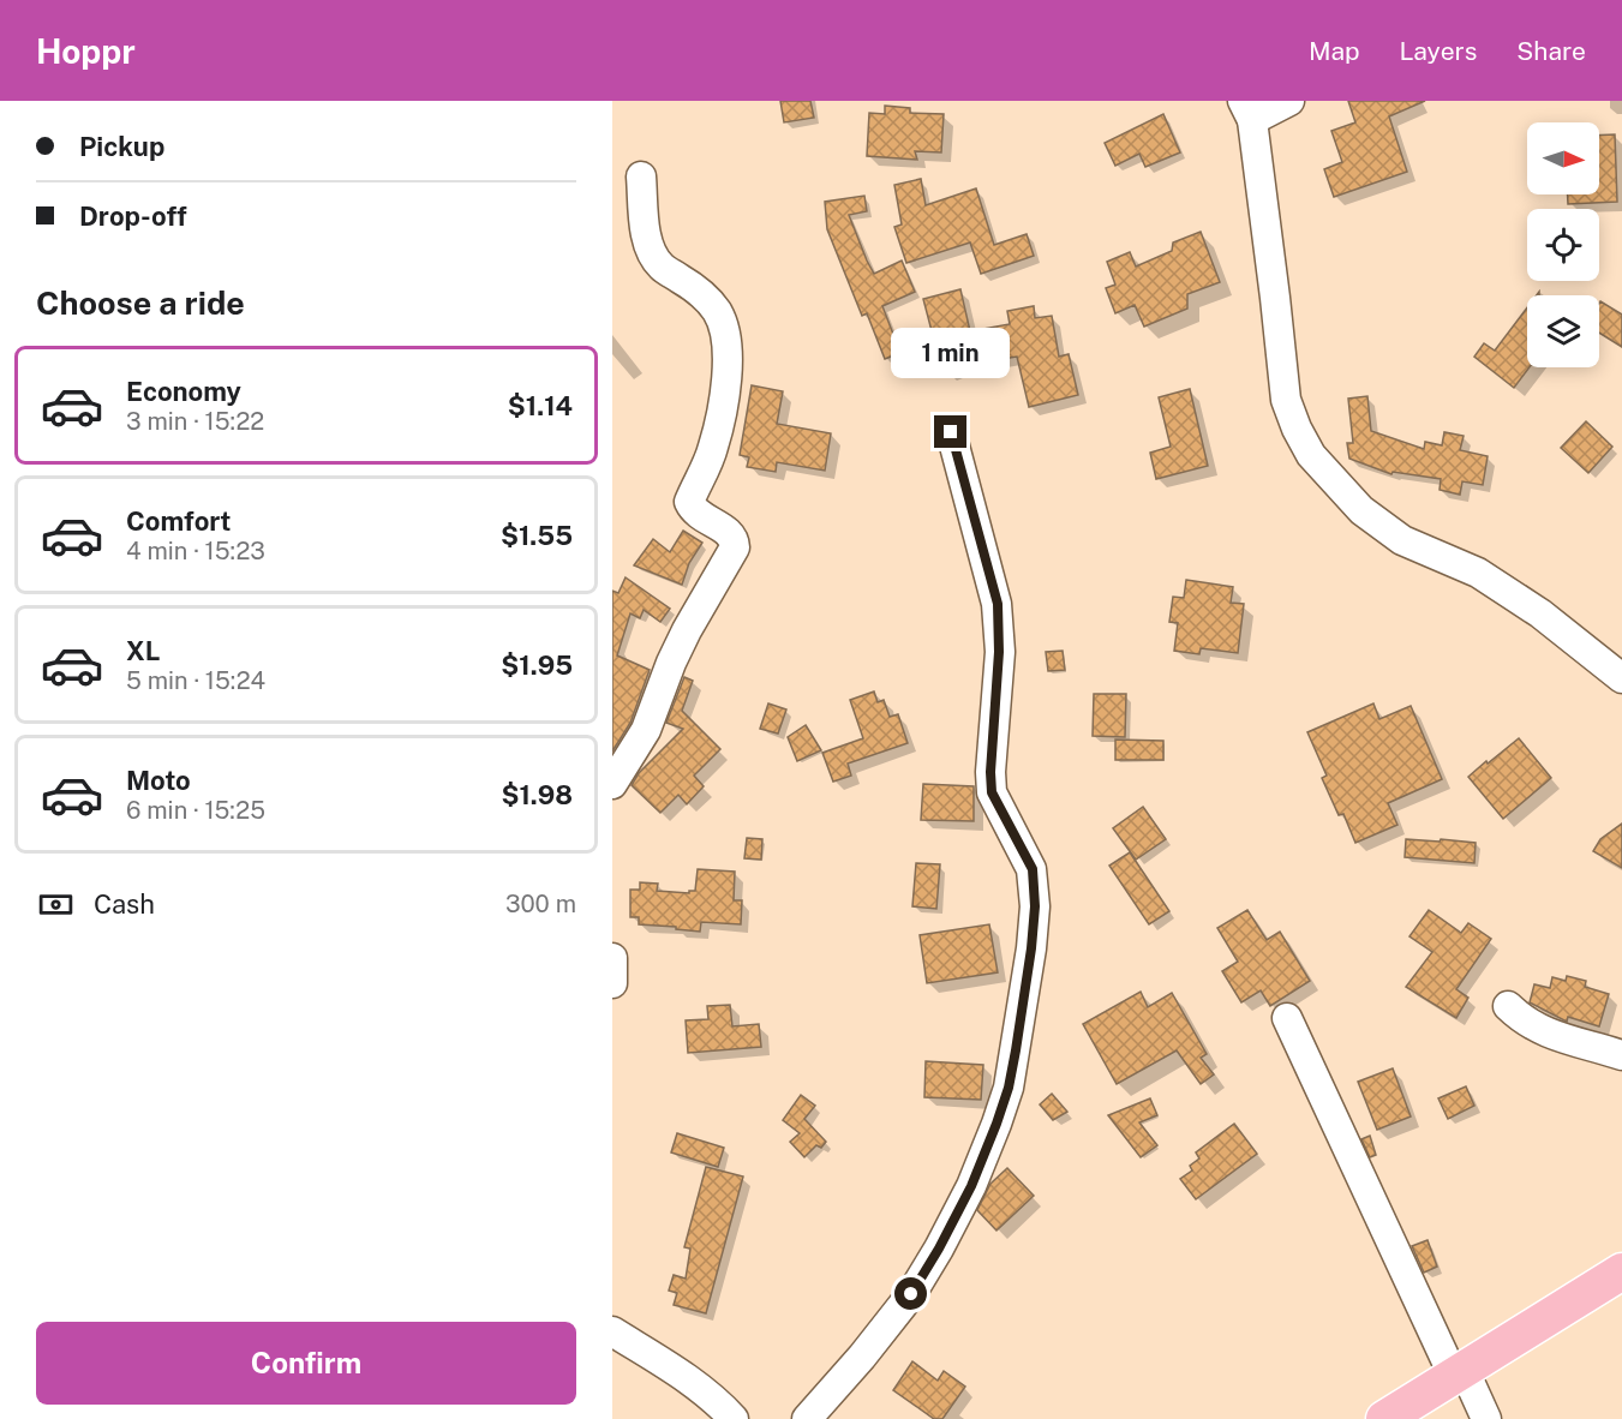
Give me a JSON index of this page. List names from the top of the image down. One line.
{"north":"right","page":{"header":"Hoppr","nav":["Map","Layers","Share"],"banner":["Pickup","Drop-off"],"heading":"Choose a ride","bubble":"1 min","list":[{"name":"Economy","note":"3 min · 15:22","value":"$1.14"},{"name":"Comfort","note":"4 min · 15:23","value":"$1.55"},{"name":"XL","note":"5 min · 15:24","value":"$1.95"},{"name":"Moto","note":"6 min · 15:25","value":"$1.98"}],"pay":["Cash","300 m"],"buttons":"Confirm"}}
